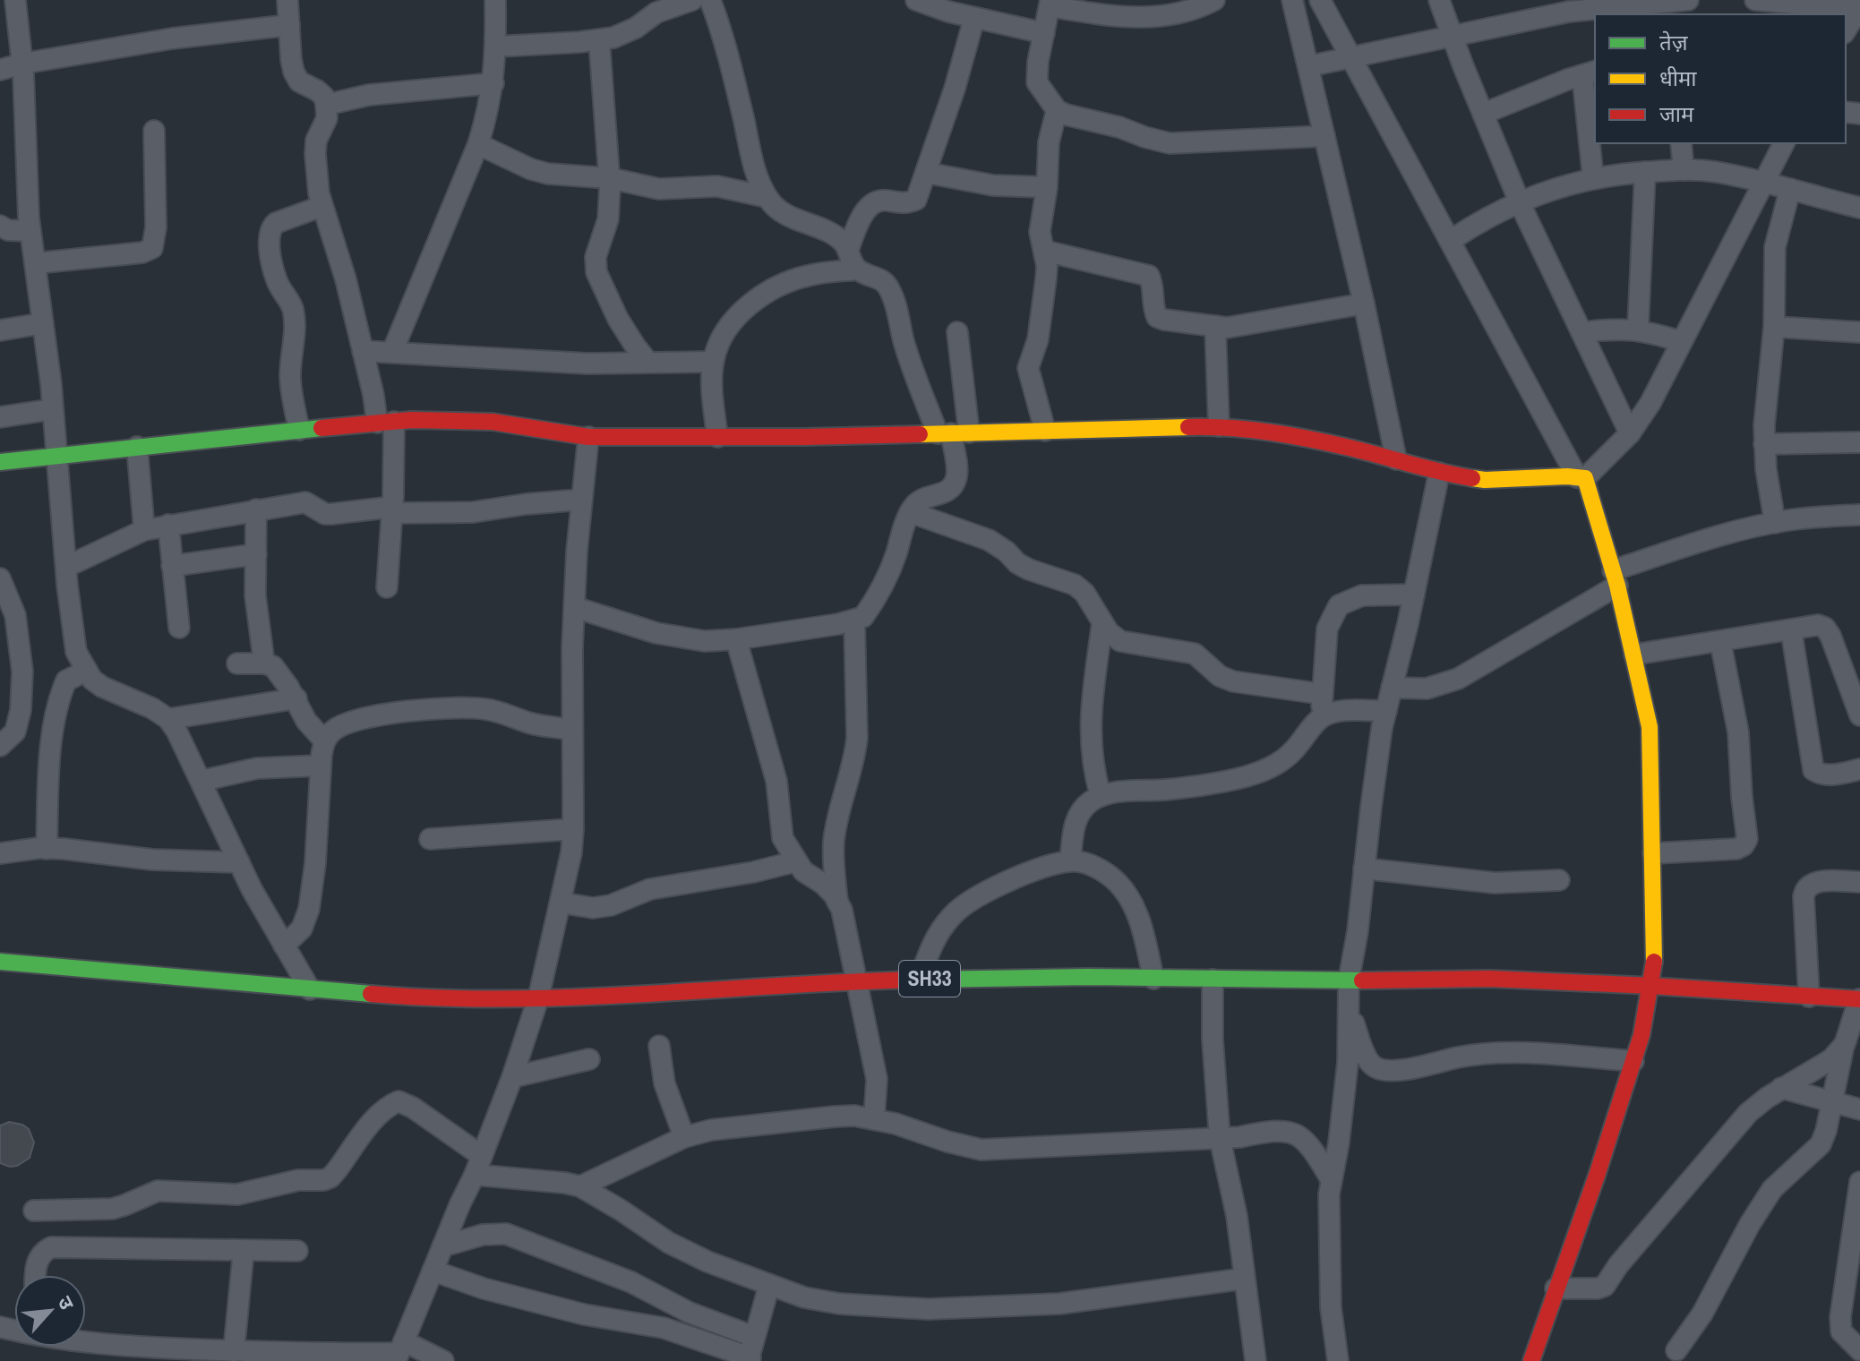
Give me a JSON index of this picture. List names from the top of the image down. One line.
{"streets":{"street":["SH33"]},"legend":["तेज़","धीमा","जाम"],"north":"top right"}
